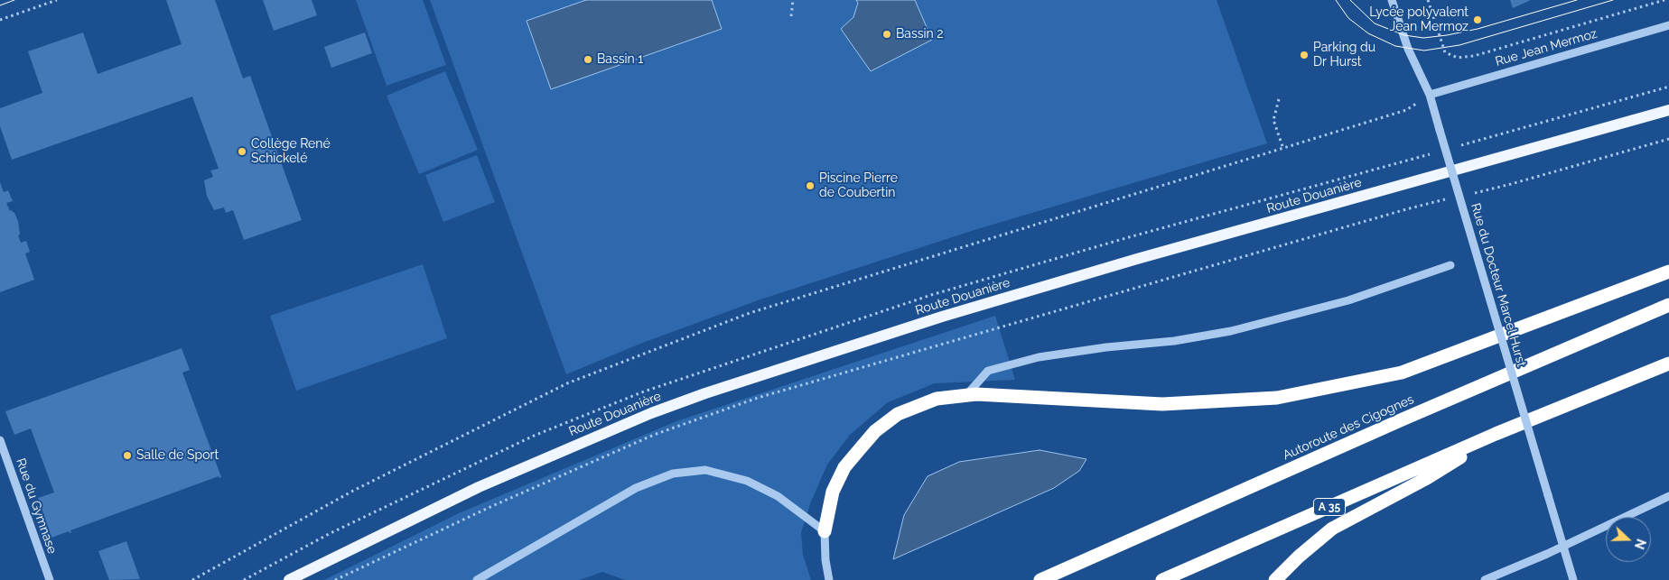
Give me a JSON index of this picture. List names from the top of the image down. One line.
{"streets":{"highway":["Autoroute des Cigognes","A 35"],"main road":["Route Douanière"],"street":["Rue Jean Mermoz","Rue du Docteur Marcel Hurst","Rue du Gymnase"]},"crossings":[["Rue Jean Mermoz","Rue du Docteur Marcel Hurst"]],"places":["Lycée polyvalent Jean Mermoz","Bassin 2","Parking du Dr Hurst","Bassin 1","Collège René Schickelé","Piscine Pierre de Coubertin","Salle de Sport"],"north":"right"}
